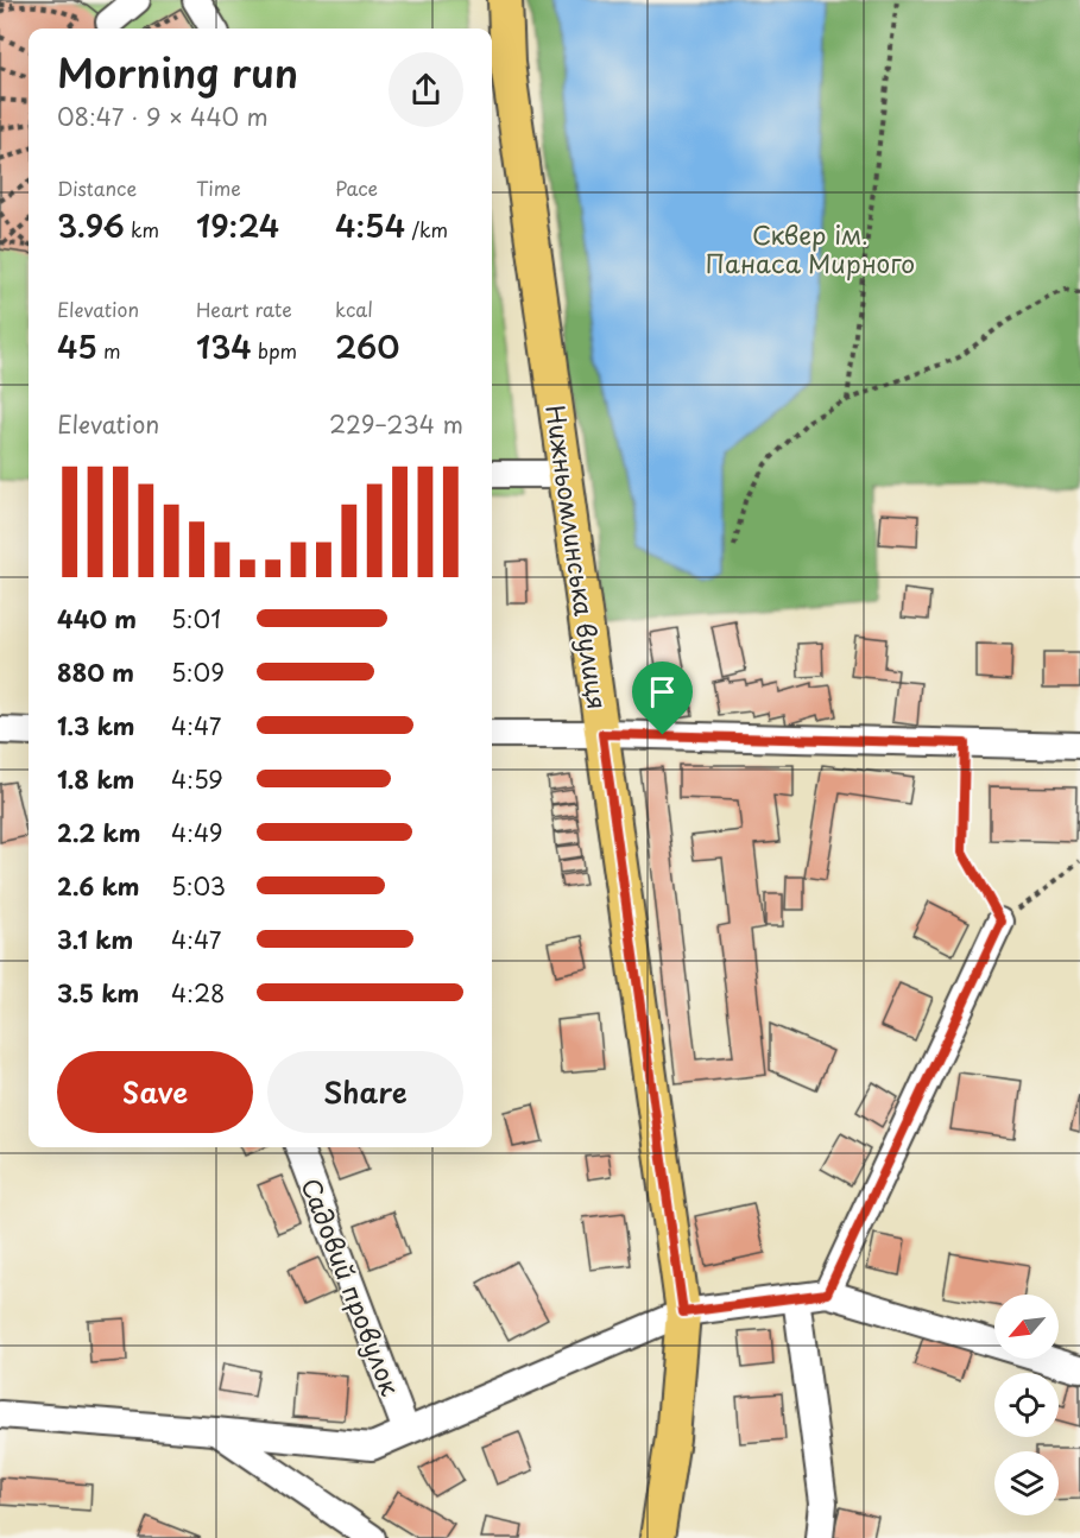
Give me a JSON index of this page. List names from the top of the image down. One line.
{"streets":{"main road":["Нижньомлинська вулиця"],"street":["Садовий провулок"]},"parks":["Сквер ім. Панаса Мирного"],"north":"bottom left","page":{"heading":["Morning run","08:47 · 9 × 440 m"],"stats":[["Distance","3.96 km"],["Time","19:24"],["Pace","4:54 /km"],["Elevation","45 m"],["Heart rate","134 bpm"],["kcal","260"]],"chart":["Elevation","229–234 m"],"list":[{"name":"440 m","note":"5:01"},{"name":"880 m","note":"5:09"},{"name":"1.3 km","note":"4:47"},{"name":"1.8 km","note":"4:59"},{"name":"2.2 km","note":"4:49"},{"name":"2.6 km","note":"5:03"},{"name":"3.1 km","note":"4:47"},{"name":"3.5 km","note":"4:28"}],"buttons":["Save","Share"]}}
